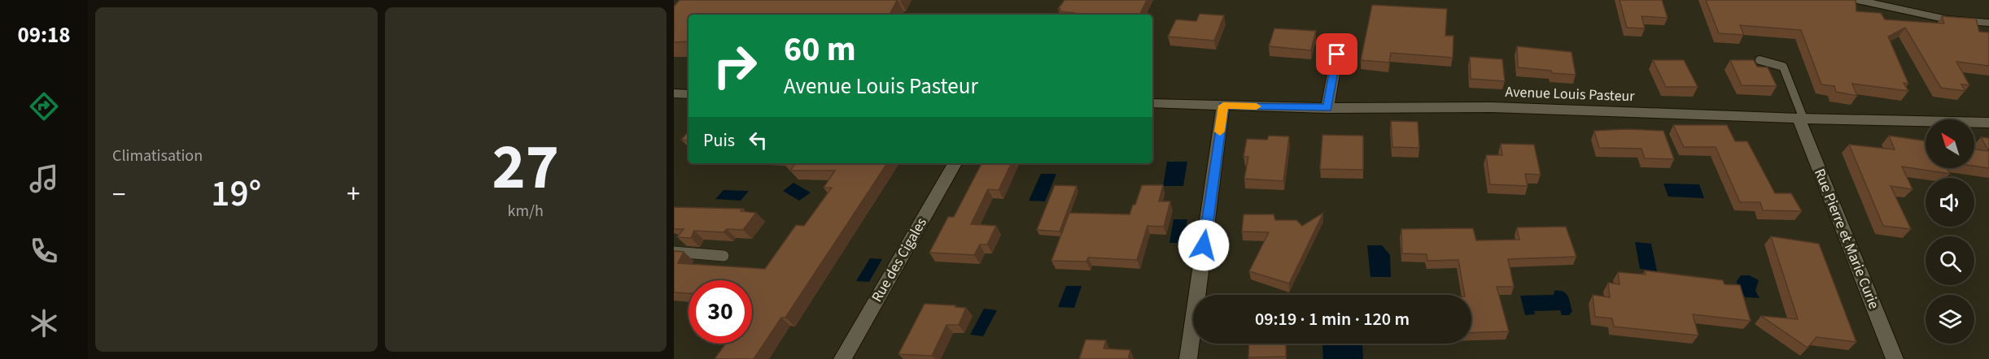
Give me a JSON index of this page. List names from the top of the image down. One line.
{"streets":{"street":["Avenue Louis Pasteur","Rue Pierre et Marie Curie","Rue des Cigales"]},"crossings":[["Avenue Louis Pasteur","Rue Pierre et Marie Curie"]],"north":"top left","page":{"tabs":"09:18","tile":["Climatisation",["27","km/h"]],"turn":["60 m","Avenue Louis Pasteur"],"then":"Puis","heat":["−","19°","+"],"limit":"30","trip":"09:19 · 1 min · 120 m"}}
